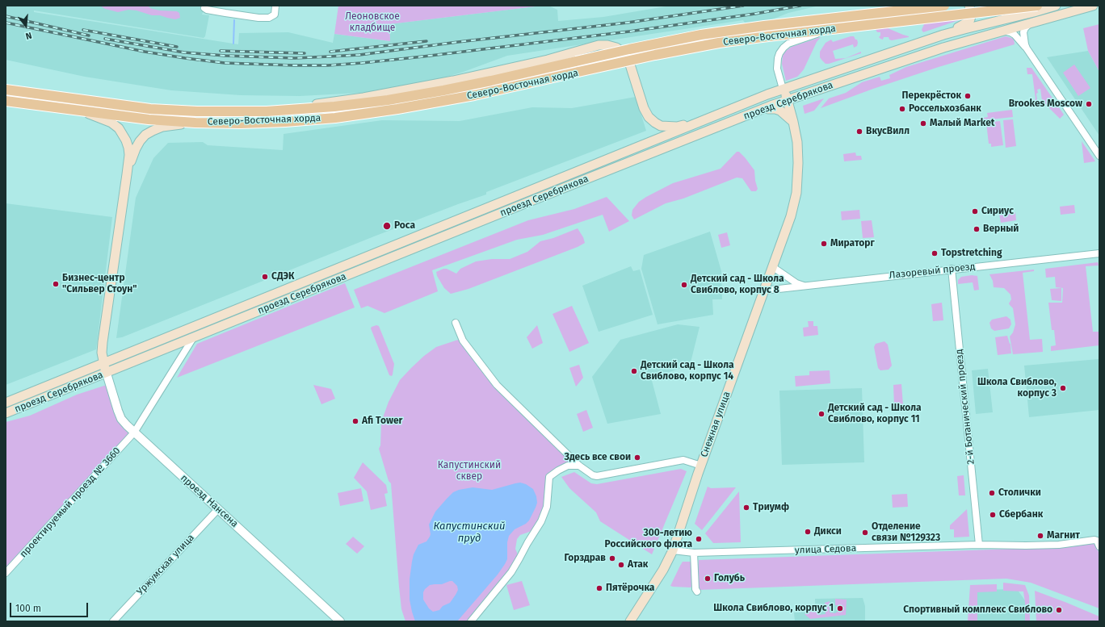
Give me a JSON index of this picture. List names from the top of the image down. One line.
{"streets":{"main road":["Северо-Восточная хорда","проезд Серебрякова","Снежная улица","проезд Нансена"],"street":["Лазоревый проезд","2-й Ботанический проезд","проектируемый проезд № 3660","улица Седова","Уржумская улица"]},"crossings":[["проезд Серебрякова","Снежная улица"],["проезд Серебрякова","проезд Нансена"],["проезд Серебрякова","проектируемый проезд № 3660"],["Лазоревый проезд","2-й Ботанический проезд"],["Лазоревый проезд","Снежная улица"],["2-й Ботанический проезд","улица Седова"],["Снежная улица","улица Седова"],["проезд Нансена","проектируемый проезд № 3660"],["проезд Нансена","Уржумская улица"]],"water":["Капустинский пруд"],"parks":["Леоновское кладбище","Капустинский сквер"],"places":["Перекрёсток","Brookes Moscow","Россельхозбанк","Малый Market","ВкусВилл","Сириус","Роса","Верный","Мираторг","Topstretching","СДЭК","Бизнес-центр \"Сильвер Стоун\"","Детский сад - Школа Свиблово, корпус 8","Детский сад - Школа Свиблово, корпус 14","Школа Свиблово, корпус 3","Детский сад - Школа Свиблово, корпус 11","Afi Tower","Здесь все свои","Столички","Триумф","Сбербанк","Дикси","Отделение связи №129323","Магнит","300-летию Российского флота","Горздрав","Атак","Голубь","Пятёрочка","Школа Свиблово, корпус 1","Спортивный комплекс Свиблово"],"scale_bar":"100 m","north":"bottom"}
